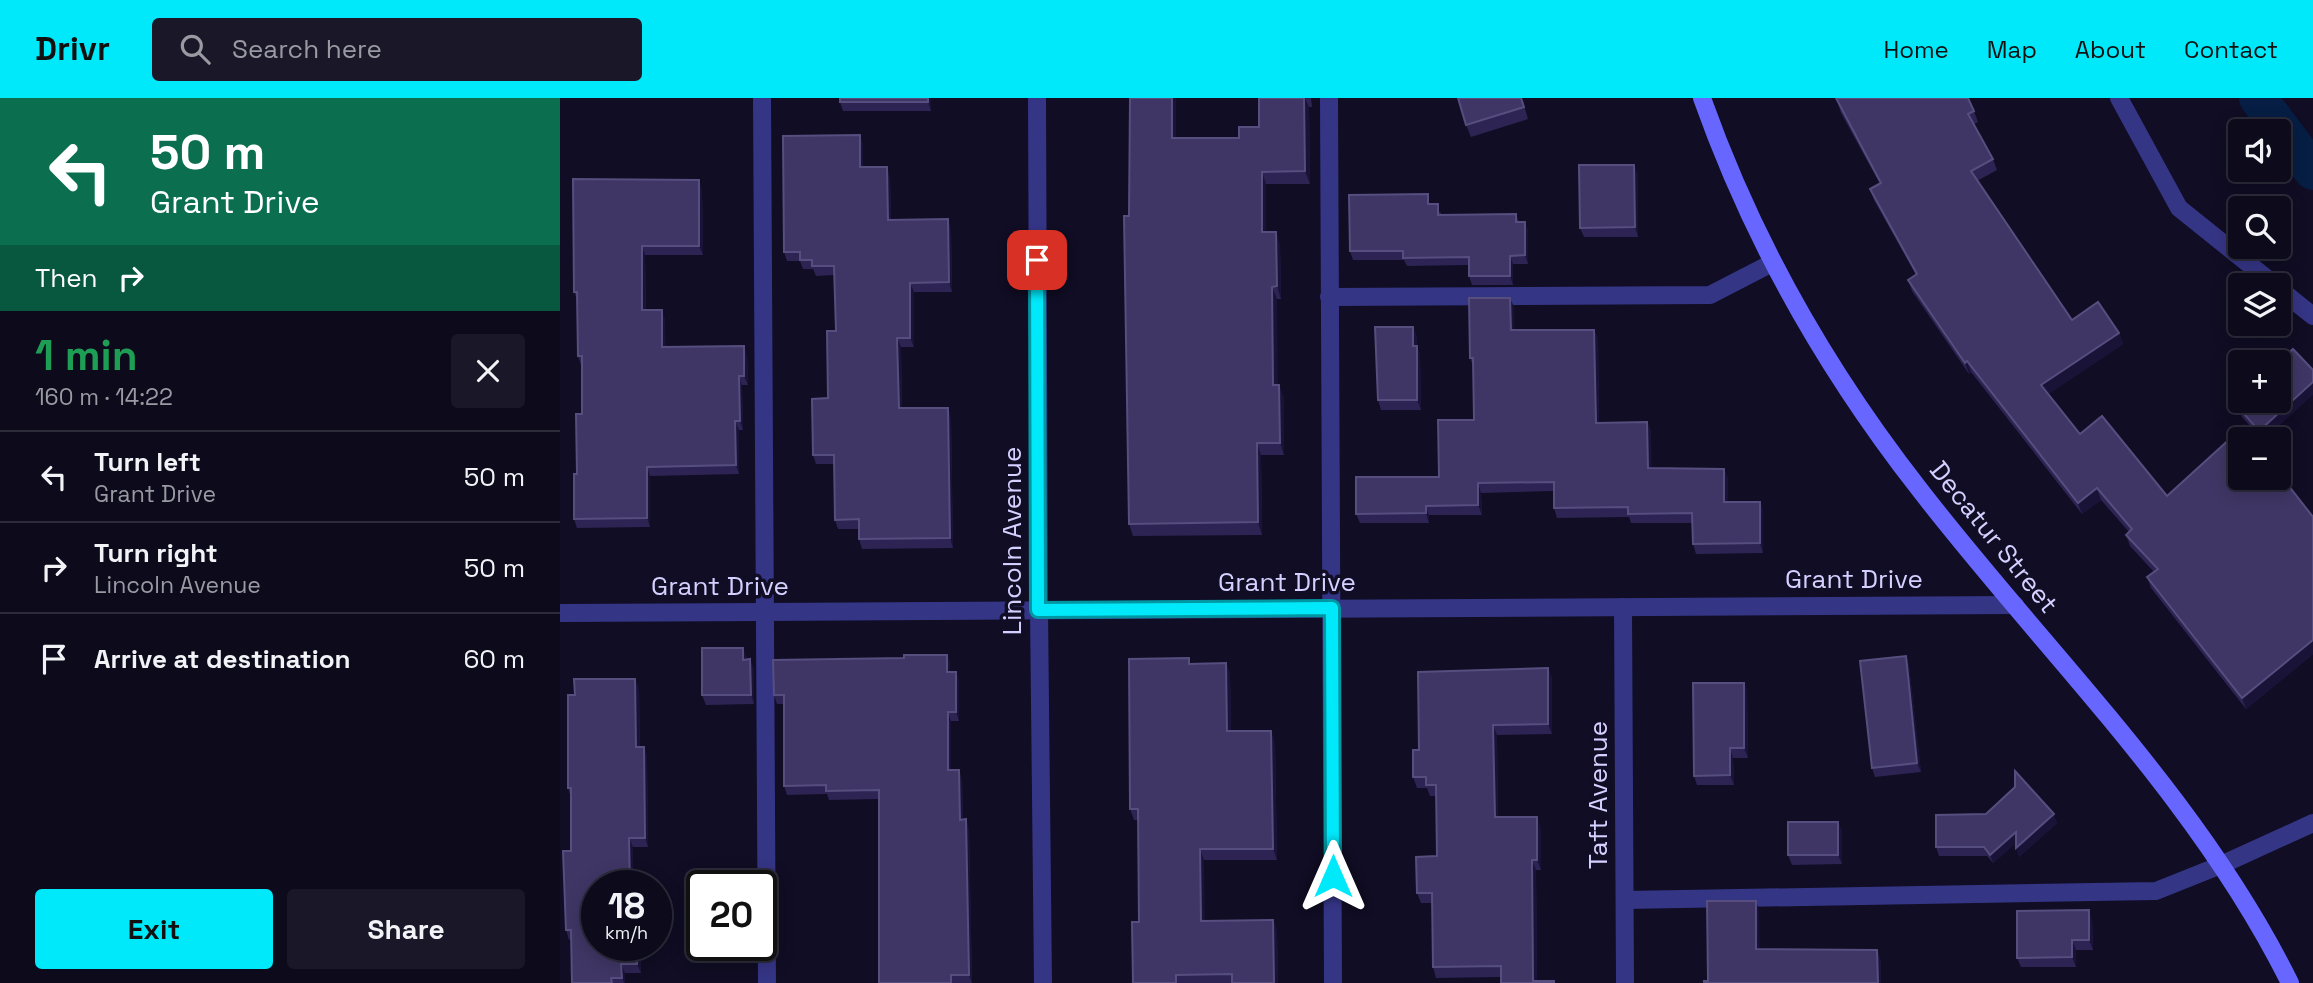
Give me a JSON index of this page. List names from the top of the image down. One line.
{"streets":{"street":["Decatur Street","Lincoln Avenue","Grant Drive","Taft Avenue"]},"crossings":[["Decatur Street","Grant Drive"],["Lincoln Avenue","Grant Drive"],["Grant Drive","Taft Avenue"]],"page":{"header":"Drivr","search":"Search here","nav":["Home","Map","About","Contact"],"turn":["50 m","Grant Drive"],"map_buttons":["+","−"],"then":"Then","heading":["1 min","160 m · 14:22"],"list":[{"name":"Turn left","note":"Grant Drive","value":"50 m"},{"name":"Turn right","note":"Lincoln Avenue","value":"50 m"},{"name":"Arrive at destination","value":"60 m"}],"speed":"18 km/h","limit":"20","buttons":["Exit","Share"]}}
